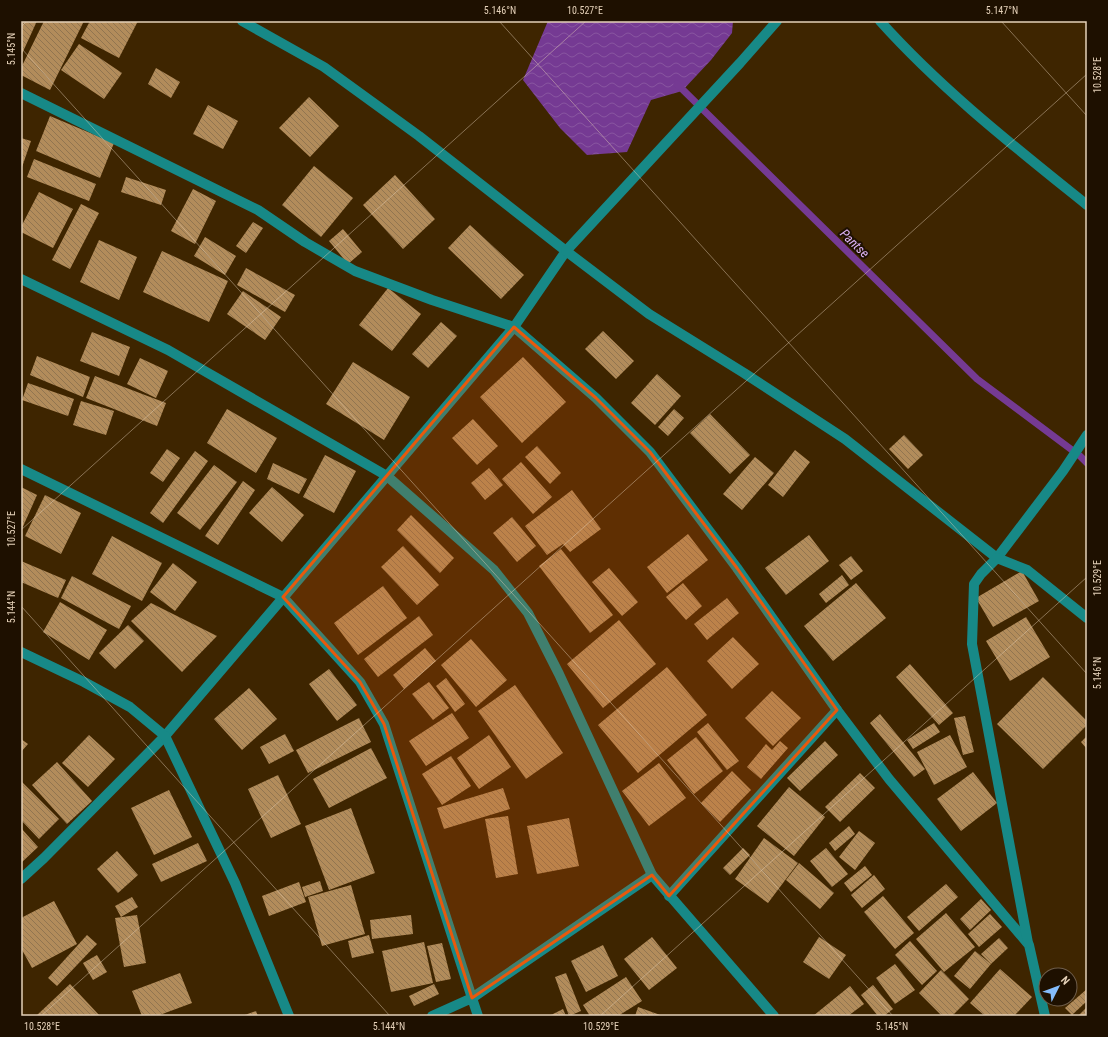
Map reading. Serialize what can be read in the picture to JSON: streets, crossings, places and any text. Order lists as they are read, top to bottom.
{
  "water": ["Pantse"],
  "north": "top right",
  "coordinates": [
    "5.146°N",
    "10.527°E",
    "5.147°N",
    "5.145°N",
    "10.528°E",
    "10.529°E",
    "5.144°N"
  ]
}
